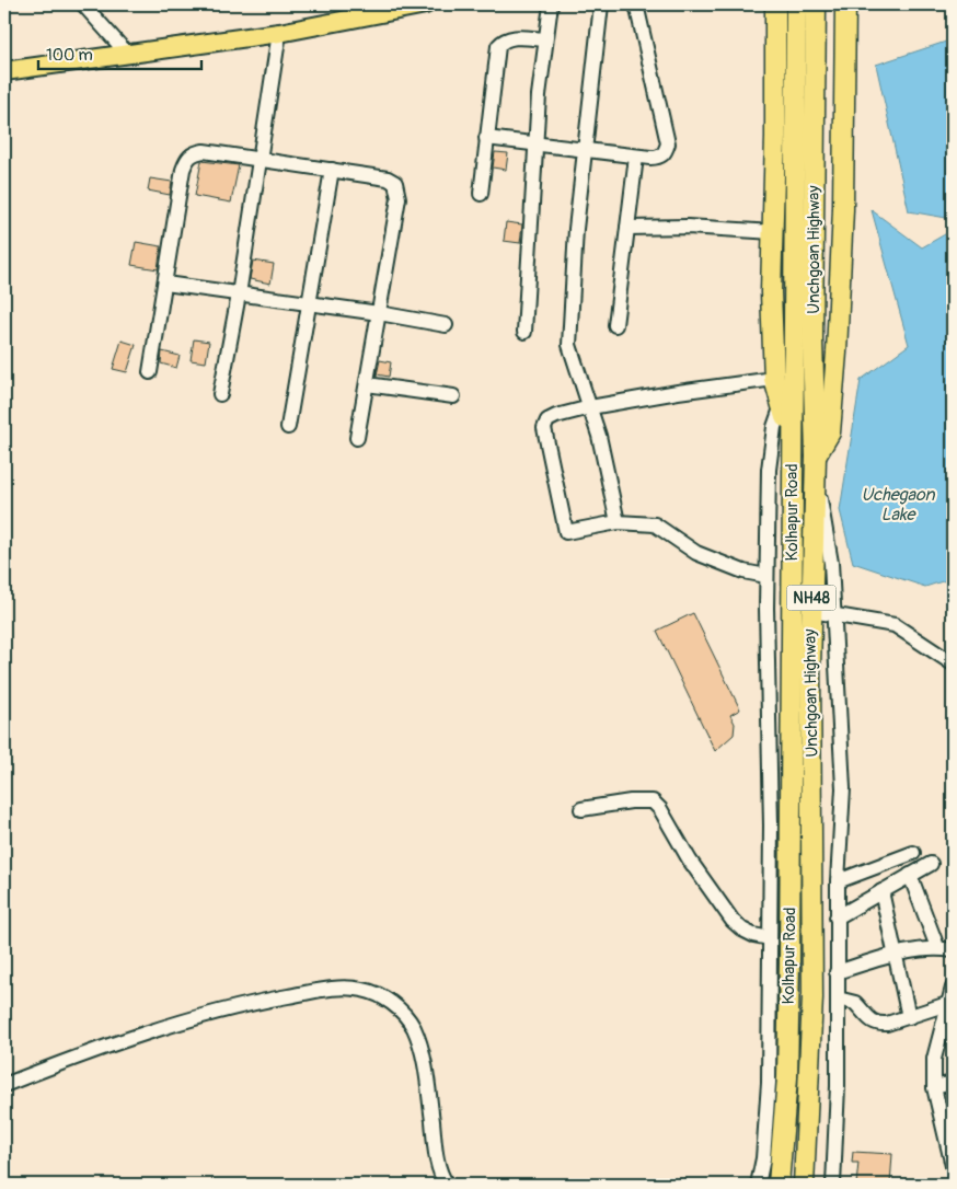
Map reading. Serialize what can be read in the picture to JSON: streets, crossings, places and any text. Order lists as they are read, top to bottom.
{
  "streets": {
    "highway": ["Unchgoan Highway", "Kolhapur Road", "NH48"]
  },
  "water": ["Uchegaon Lake"],
  "scale_bar": "100 m"
}
